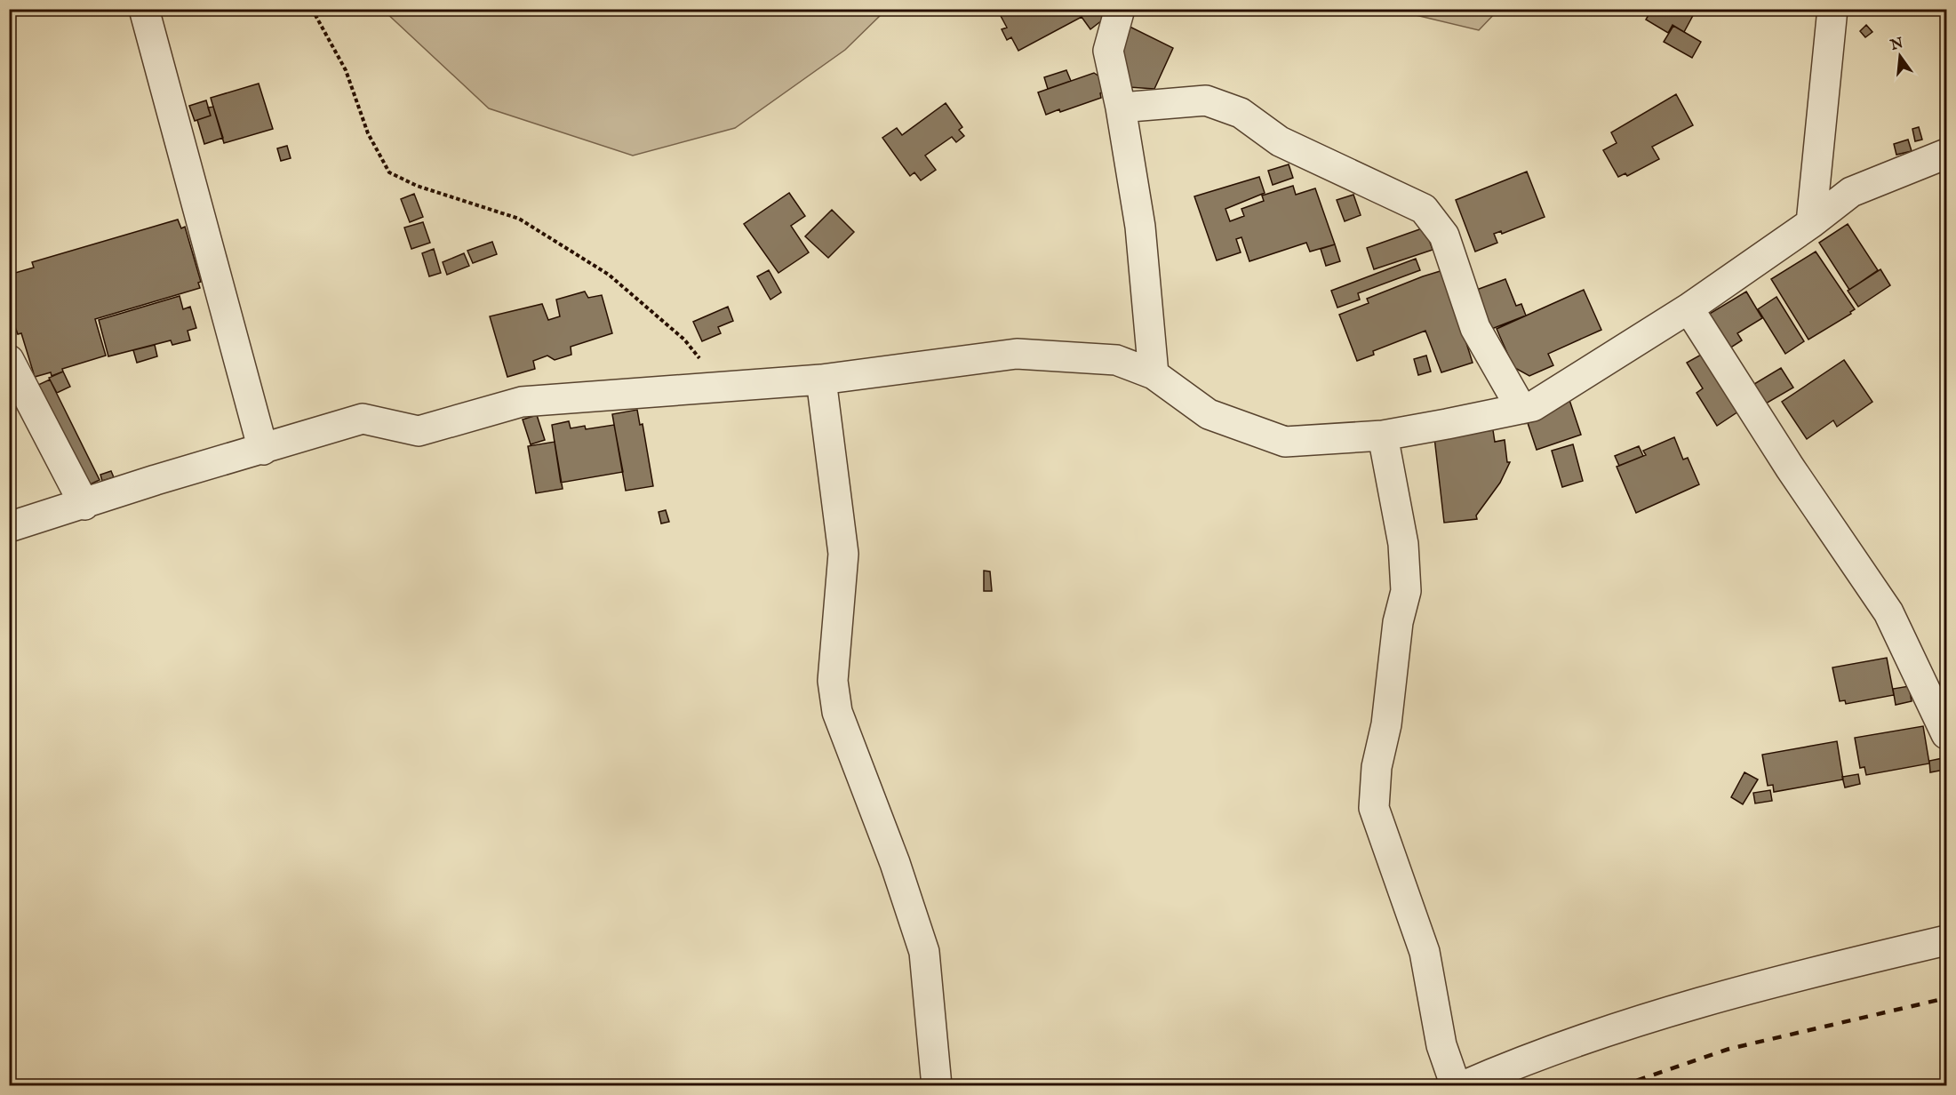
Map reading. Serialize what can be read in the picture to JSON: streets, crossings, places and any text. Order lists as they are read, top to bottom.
{
  "north": "top"
}
